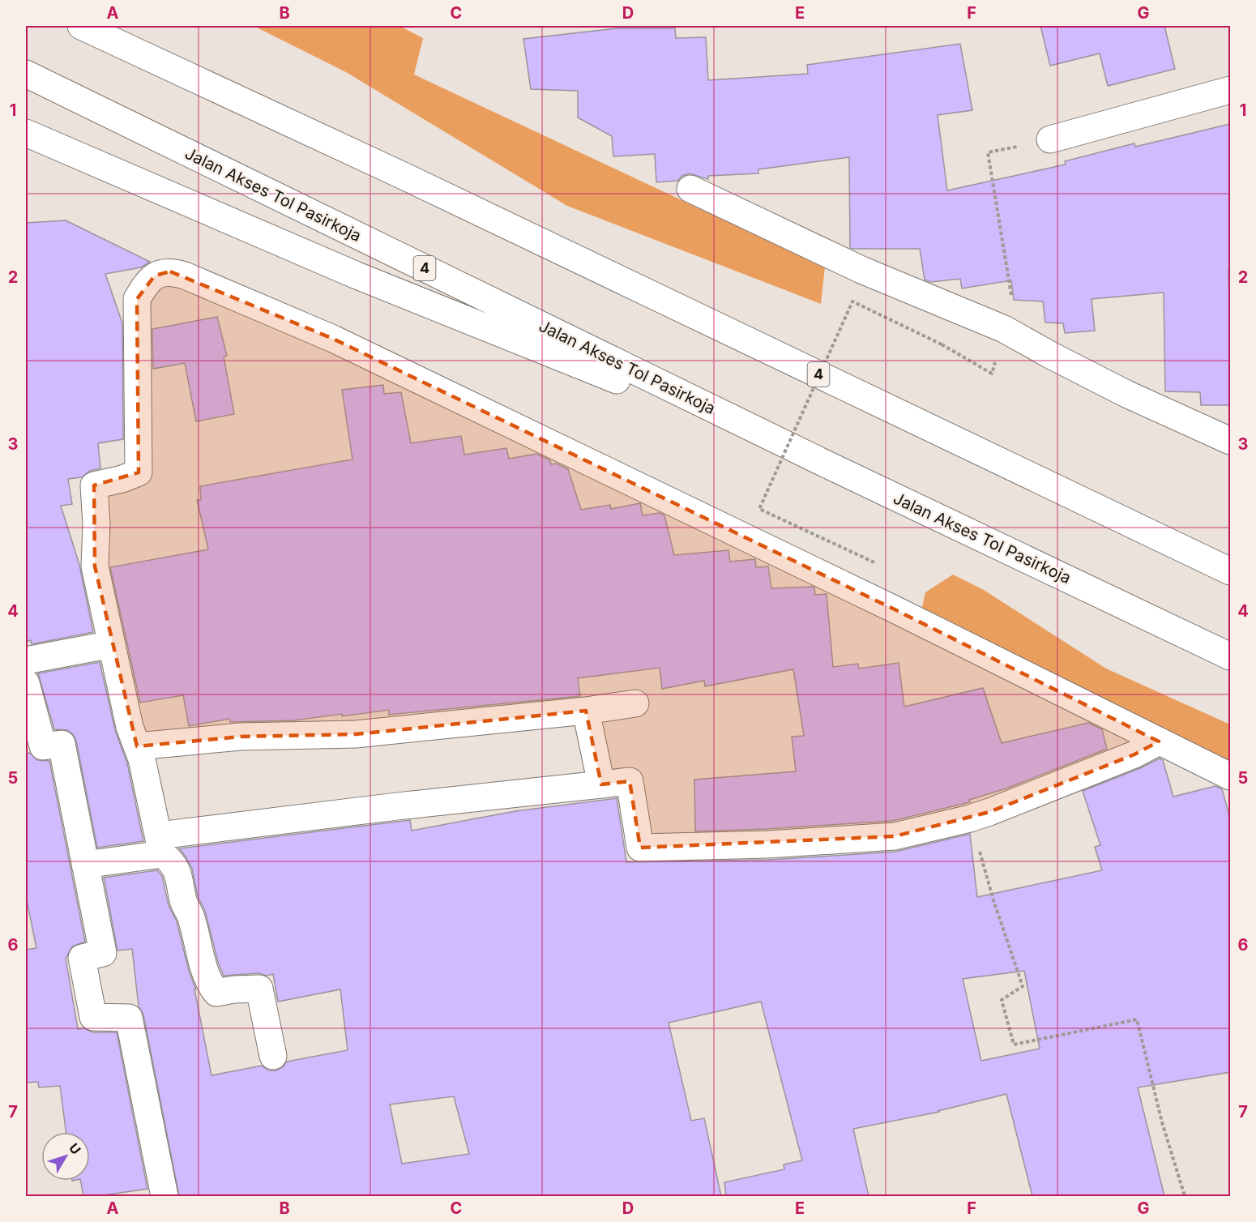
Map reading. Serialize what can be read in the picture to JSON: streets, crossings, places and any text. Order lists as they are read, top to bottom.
{
  "streets": {
    "main road": ["Jalan Akses Tol Pasirkoja", "4"]
  },
  "north": "top right",
  "grid": {
    "columns": [
      "A",
      "B",
      "C",
      "D",
      "E",
      "F",
      "G"
    ],
    "rows": [
      "1",
      "2",
      "3",
      "4",
      "5",
      "6",
      "7"
    ]
  }
}
